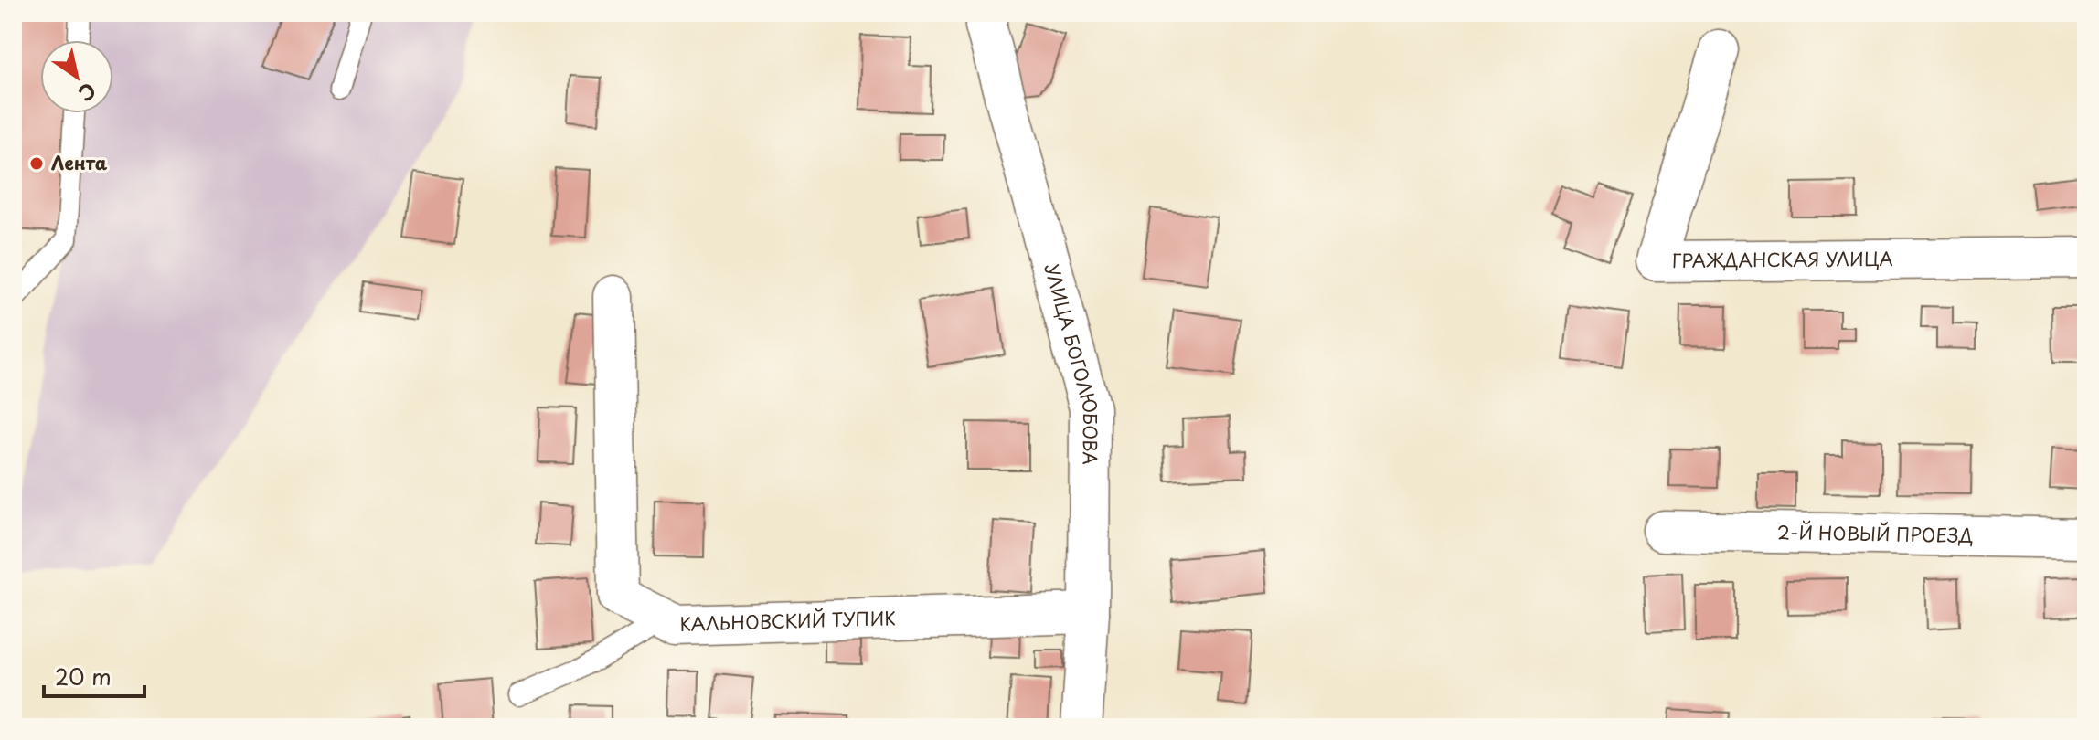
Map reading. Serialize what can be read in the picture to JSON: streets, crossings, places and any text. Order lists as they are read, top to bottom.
{
  "streets": {
    "street": [
      "ГРАЖДАНСКАЯ УЛИЦА",
      "УЛИЦА БОГОЛЮБОВА",
      "2-Й НОВЫЙ ПРОЕЗД",
      "КАЛЬНОВСКИЙ ТУПИК"
    ]
  },
  "crossings": [
    ["УЛИЦА БОГОЛЮБОВА", "КАЛЬНОВСКИЙ ТУПИК"]
  ],
  "places": ["Лента"],
  "scale_bar": "20 m",
  "north": "bottom right"
}
